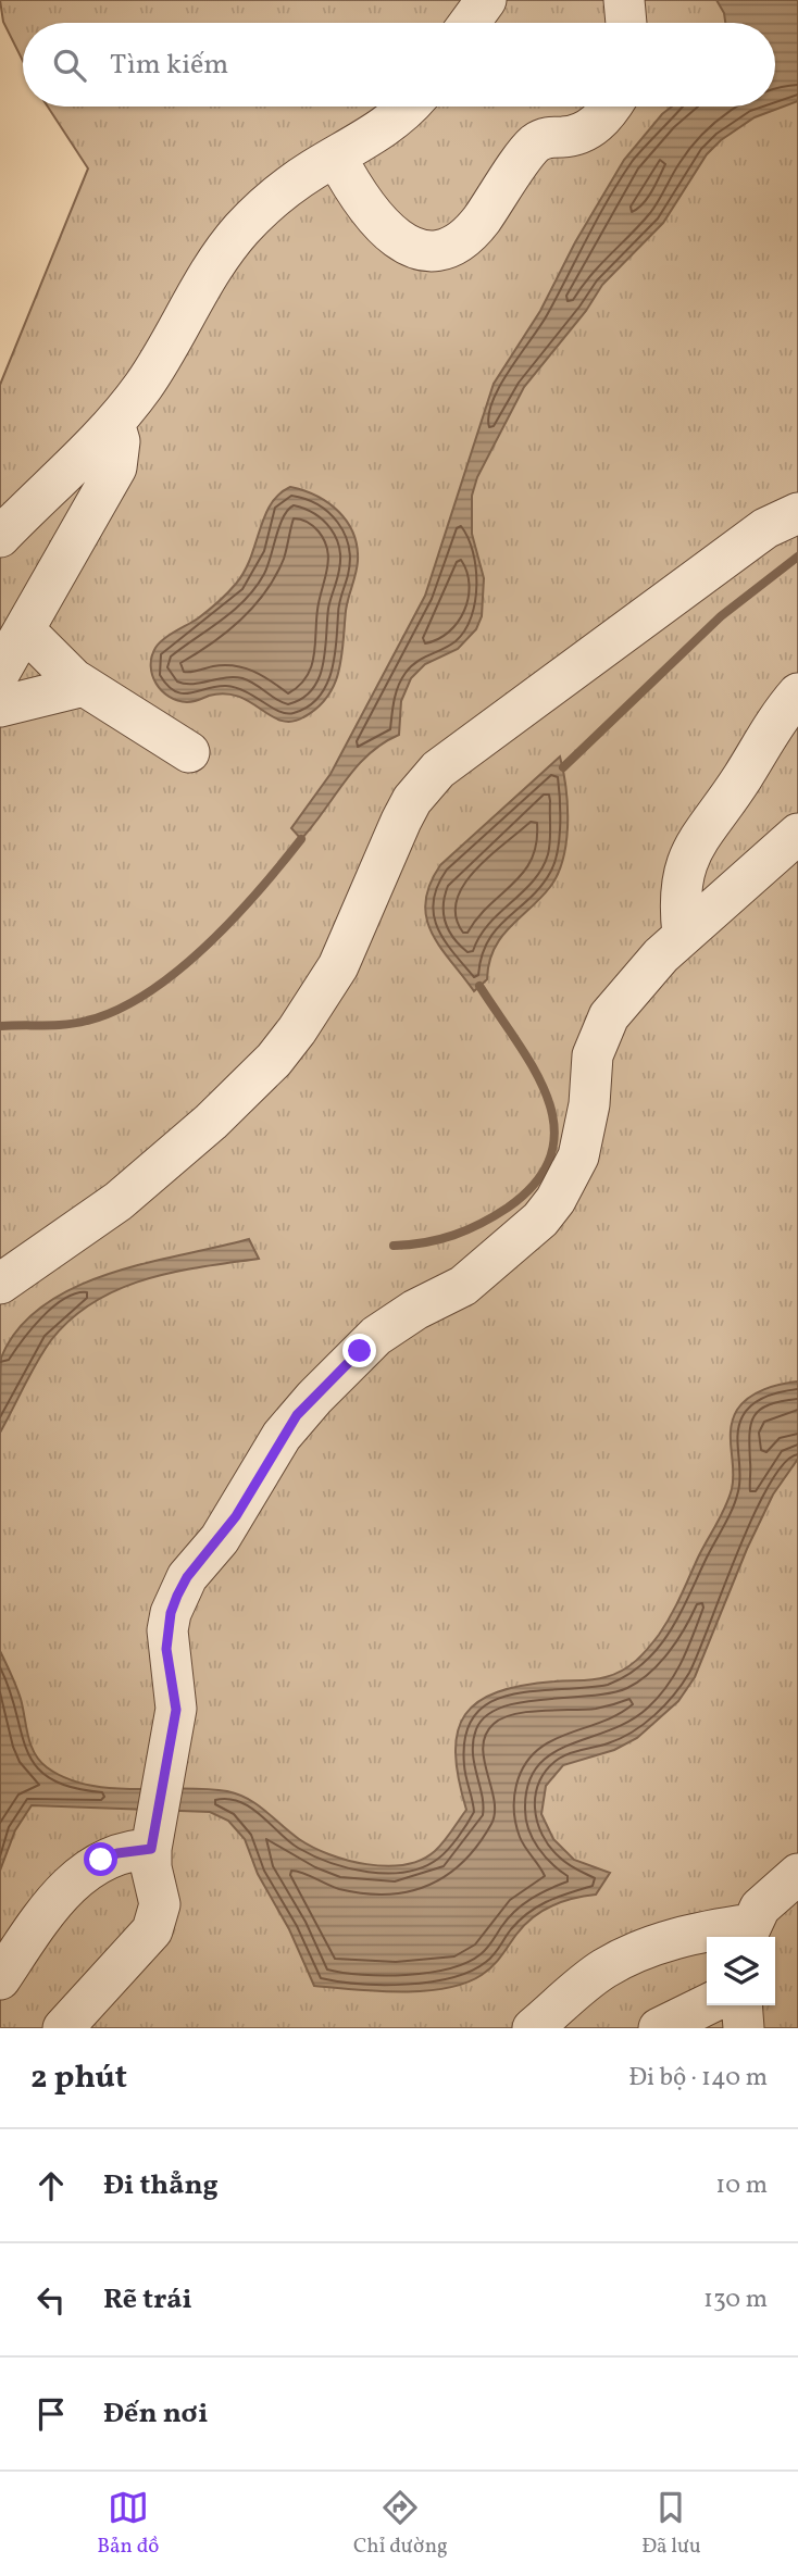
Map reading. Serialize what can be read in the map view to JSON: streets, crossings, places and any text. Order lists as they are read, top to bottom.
{
  "page": {
    "search": "Tìm kiếm",
    "heading": ["2 phút", "Đi bộ · 140 m"],
    "list": [
      ["Đi thẳng", "10 m"],
      ["Rẽ trái", "130 m"],
      "Đến nơi"
    ],
    "nav": ["Bản đồ", "Chỉ đường", "Đã lưu"]
  }
}
